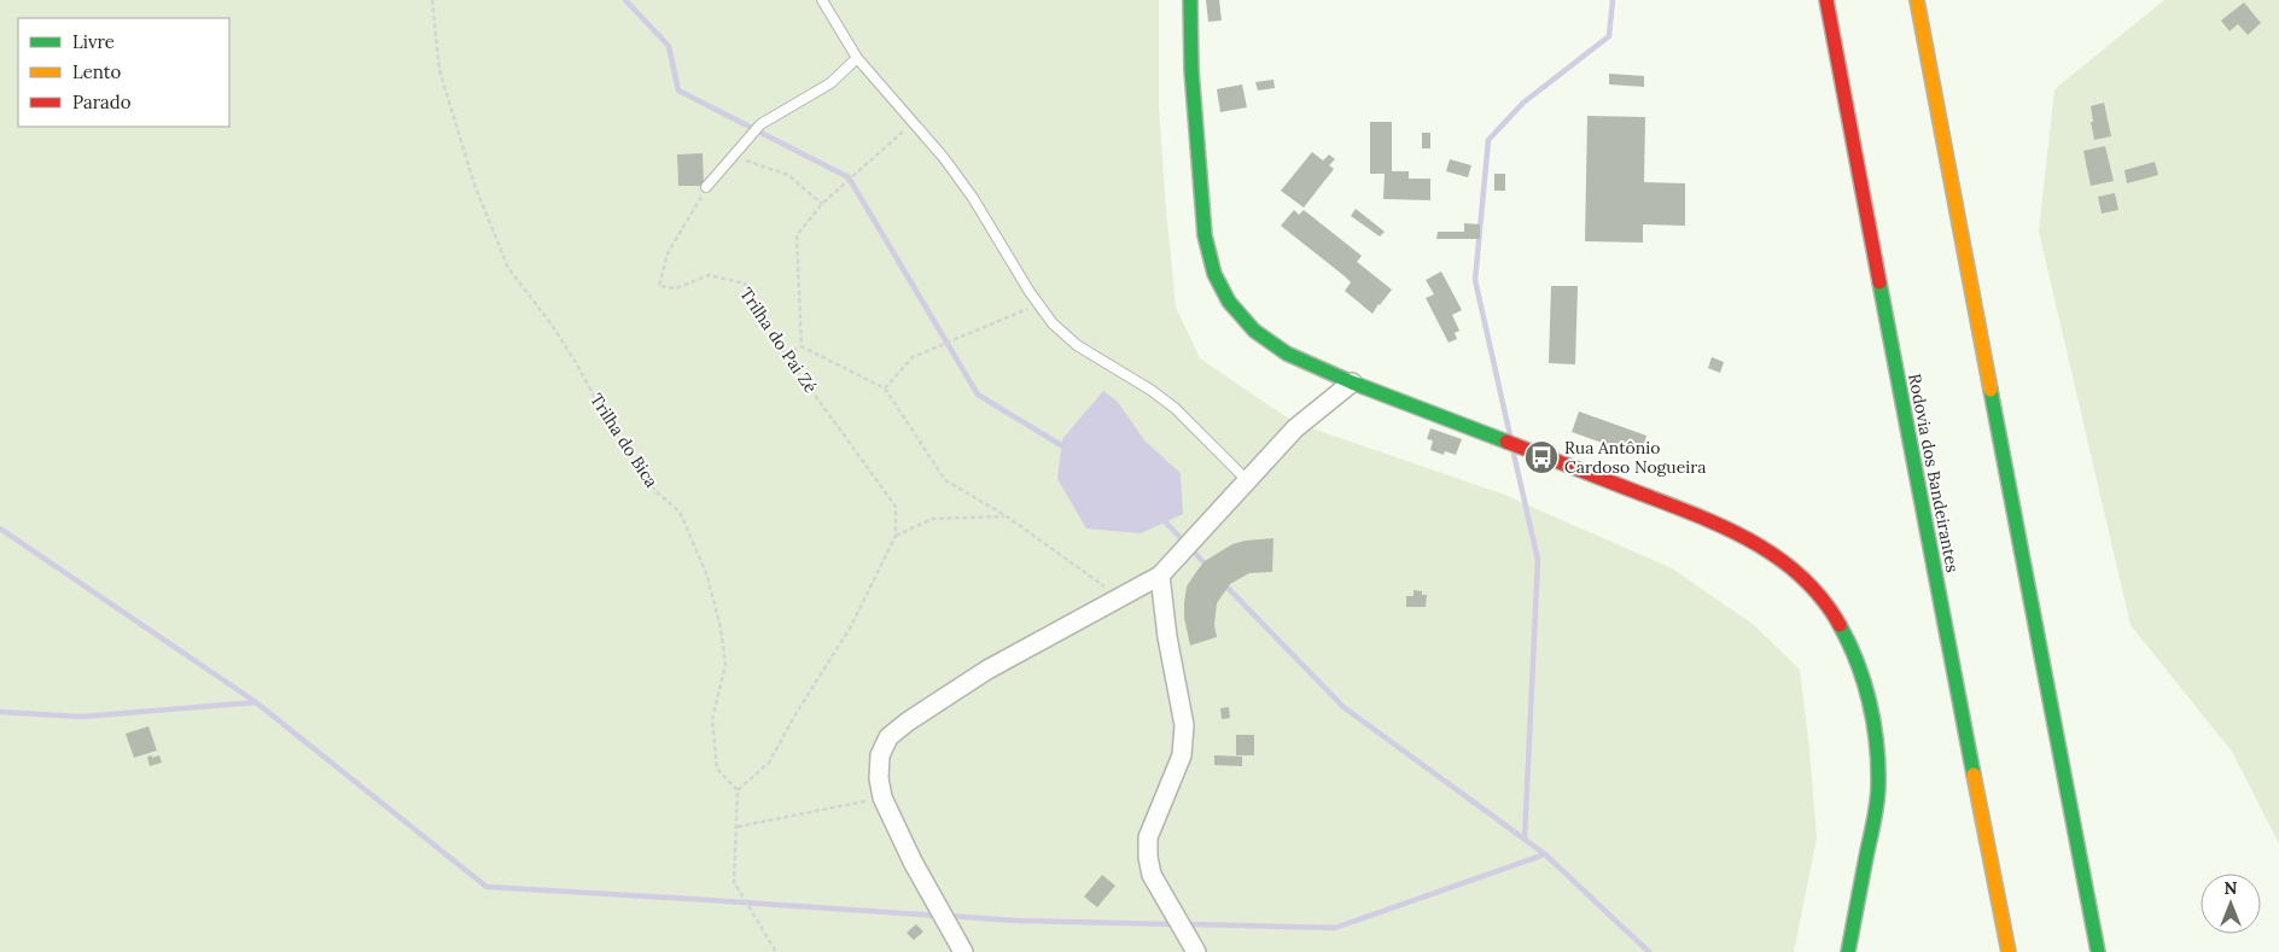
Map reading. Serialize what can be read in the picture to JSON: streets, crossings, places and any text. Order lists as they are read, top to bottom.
{
  "streets": {
    "main road": ["Rodovia dos Bandeirantes"],
    "path": ["Trilha do Pai Zé", "Trilha do Bica"]
  },
  "crossings": [
    ["Trilha do Pai Zé", "Trilha do Bica"]
  ],
  "places": {
    "bus stop": ["Rua Antônio Cardoso Nogueira"]
  },
  "legend": ["Livre", "Lento", "Parado"],
  "north": "top"
}
